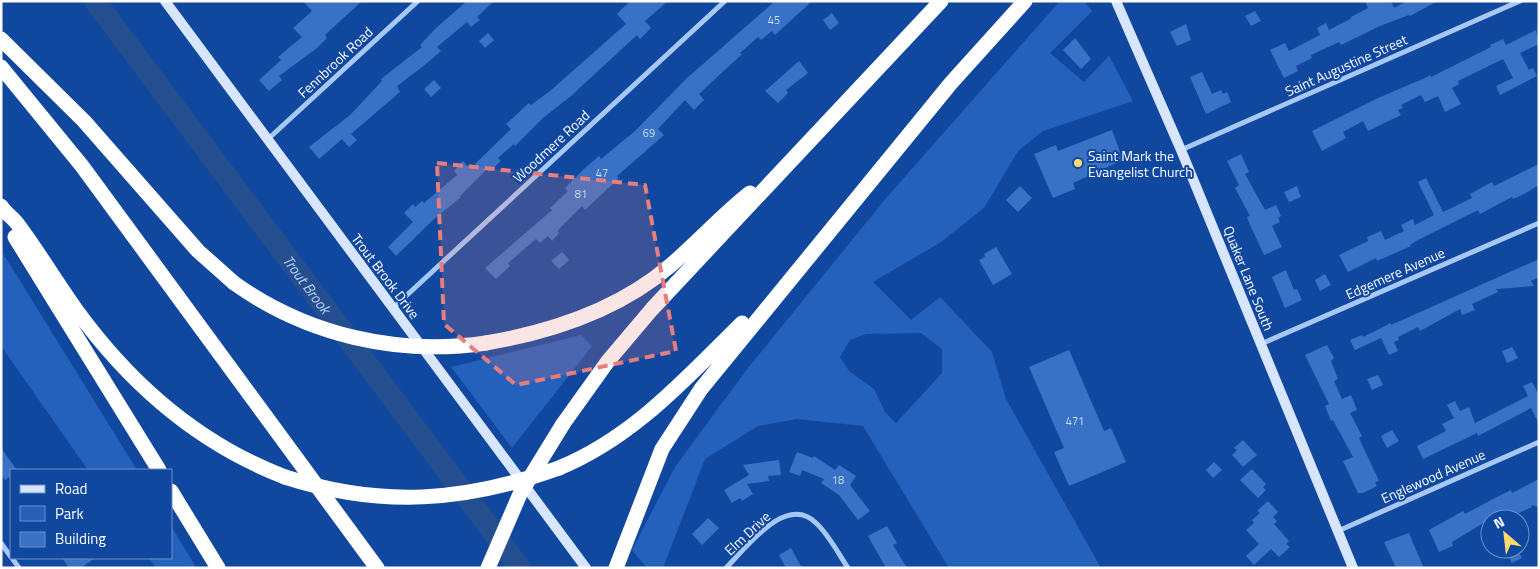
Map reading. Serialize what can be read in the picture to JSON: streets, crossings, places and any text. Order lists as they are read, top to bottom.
{
  "streets": {
    "main road": ["Trout Brook Drive", "Quaker Lane South"],
    "street": [
      "Fennbrook Road",
      "Saint Augustine Street",
      "Woodmere Road",
      "Edgemere Avenue",
      "Englewood Avenue",
      "Elm Drive"
    ]
  },
  "crossings": [
    ["Fennbrook Road", "Trout Brook Drive"],
    ["Saint Augustine Street", "Quaker Lane South"],
    ["Woodmere Road", "Trout Brook Drive"],
    ["Edgemere Avenue", "Quaker Lane South"],
    ["Quaker Lane South", "Englewood Avenue"]
  ],
  "water": ["Trout Brook"],
  "places": ["Saint Mark the Evangelist Church"],
  "house_numbers": [
    "45",
    "69",
    "47",
    "81",
    "471",
    "18"
  ],
  "legend": ["Road", "Park", "Building"],
  "north": "top left"
}
